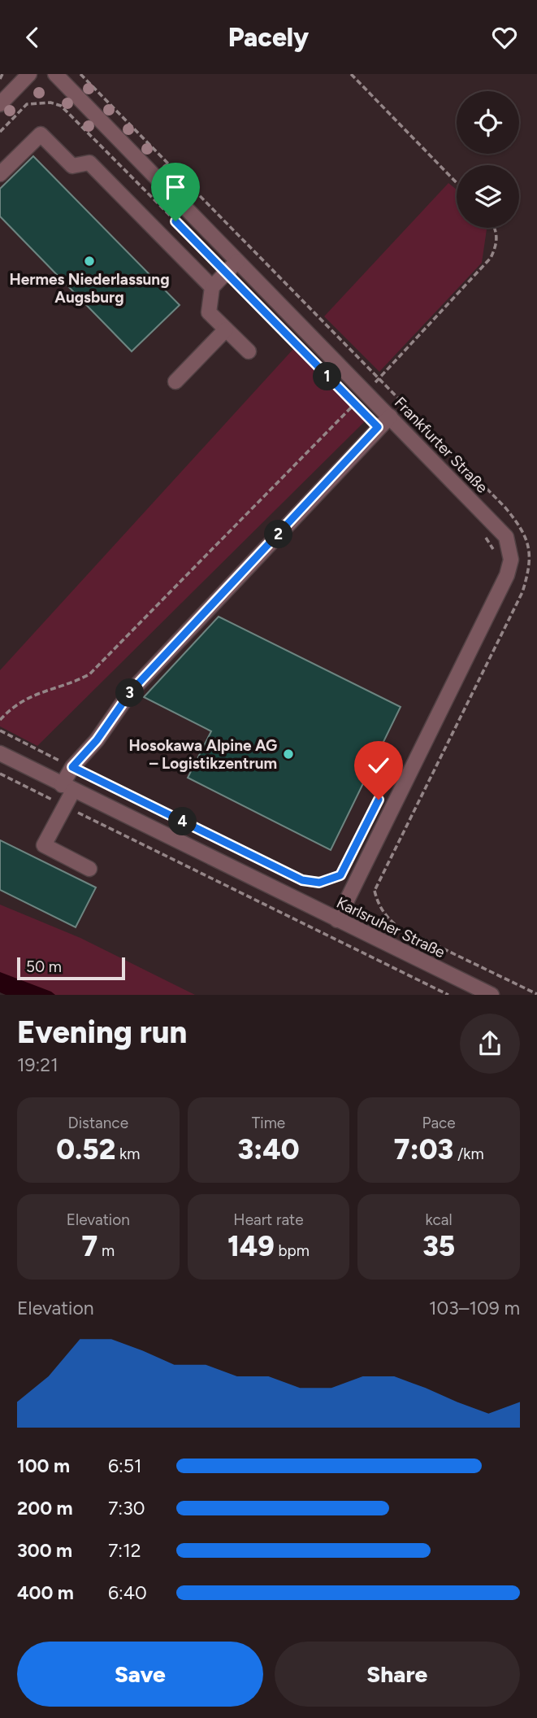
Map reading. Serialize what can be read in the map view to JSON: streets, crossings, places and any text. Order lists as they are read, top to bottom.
{
  "streets": {
    "street": ["Frankfurter Straße", "Karlsruher Straße"]
  },
  "crossings": [
    ["Frankfurter Straße", "Karlsruher Straße"]
  ],
  "places": ["Hermes Niederlassung Augsburg", "Hosokawa Alpine AG – Logistikzentrum"],
  "scale_bar": "50 m",
  "page": {
    "header": "Pacely",
    "pins": [
      "1",
      "2",
      "3",
      "4"
    ],
    "scale": "50 m",
    "heading": ["Evening run", "19:21"],
    "stats": [
      ["Distance", "0.52 km"],
      ["Time", "3:40"],
      ["Pace", "7:03 /km"],
      ["Elevation", "7 m"],
      ["Heart rate", "149 bpm"],
      ["kcal", "35"]
    ],
    "chart": ["Elevation", "103–109 m"],
    "list": [
      {
        "name": "100 m",
        "note": "6:51"
      },
      {
        "name": "200 m",
        "note": "7:30"
      },
      {
        "name": "300 m",
        "note": "7:12"
      },
      {
        "name": "400 m",
        "note": "6:40"
      }
    ],
    "buttons": ["Save", "Share"]
  }
}
